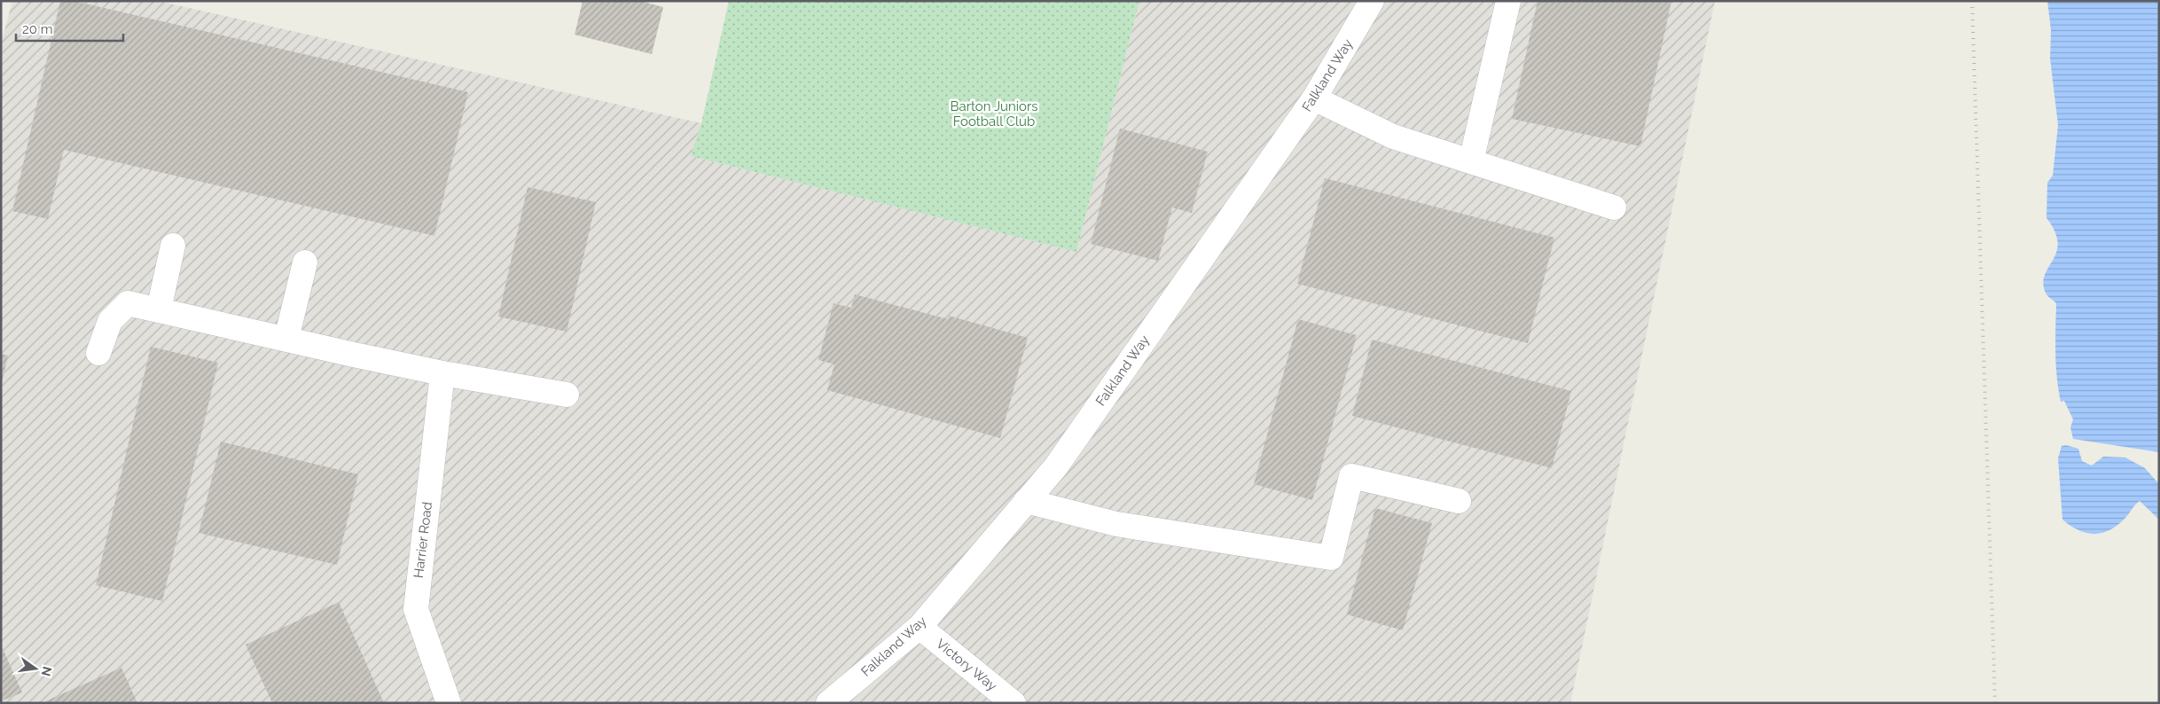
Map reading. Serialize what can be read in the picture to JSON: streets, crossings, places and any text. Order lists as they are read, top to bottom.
{
  "streets": {
    "street": ["Falkland Way", "Harrier Road", "Victory Way"]
  },
  "crossings": [
    ["Falkland Way", "Victory Way"]
  ],
  "parks": ["Barton Juniors Football Club"],
  "scale_bar": "20 m",
  "north": "right"
}
